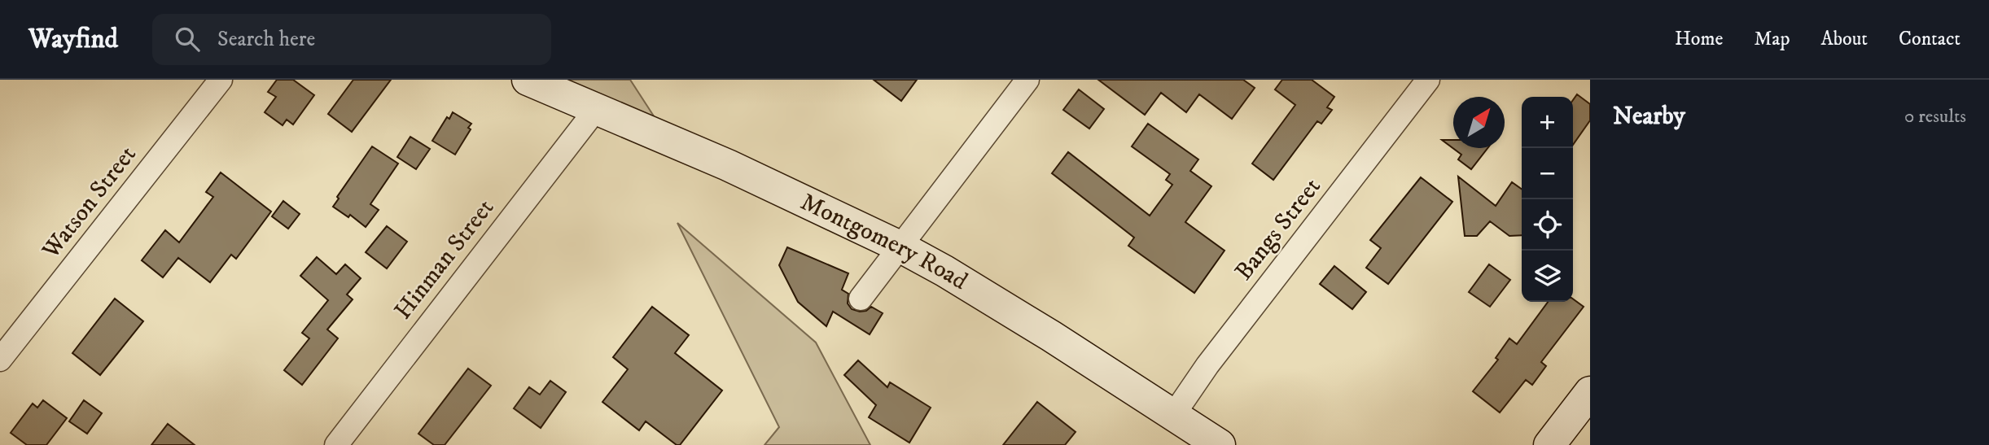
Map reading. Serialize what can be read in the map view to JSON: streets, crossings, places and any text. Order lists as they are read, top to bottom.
{
  "streets": {
    "street": [
      "Watson Street",
      "Bangs Street",
      "Montgomery Road",
      "Hinman Street"
    ]
  },
  "crossings": [
    ["Bangs Street", "Montgomery Road"],
    ["Montgomery Road", "Hinman Street"]
  ],
  "north": "top right",
  "page": {
    "header": "Wayfind",
    "search": "Search here",
    "nav": [
      "Home",
      "Map",
      "About",
      "Contact"
    ],
    "heading": ["Nearby", "0 results"],
    "map_buttons": ["+", "−"]
  }
}
